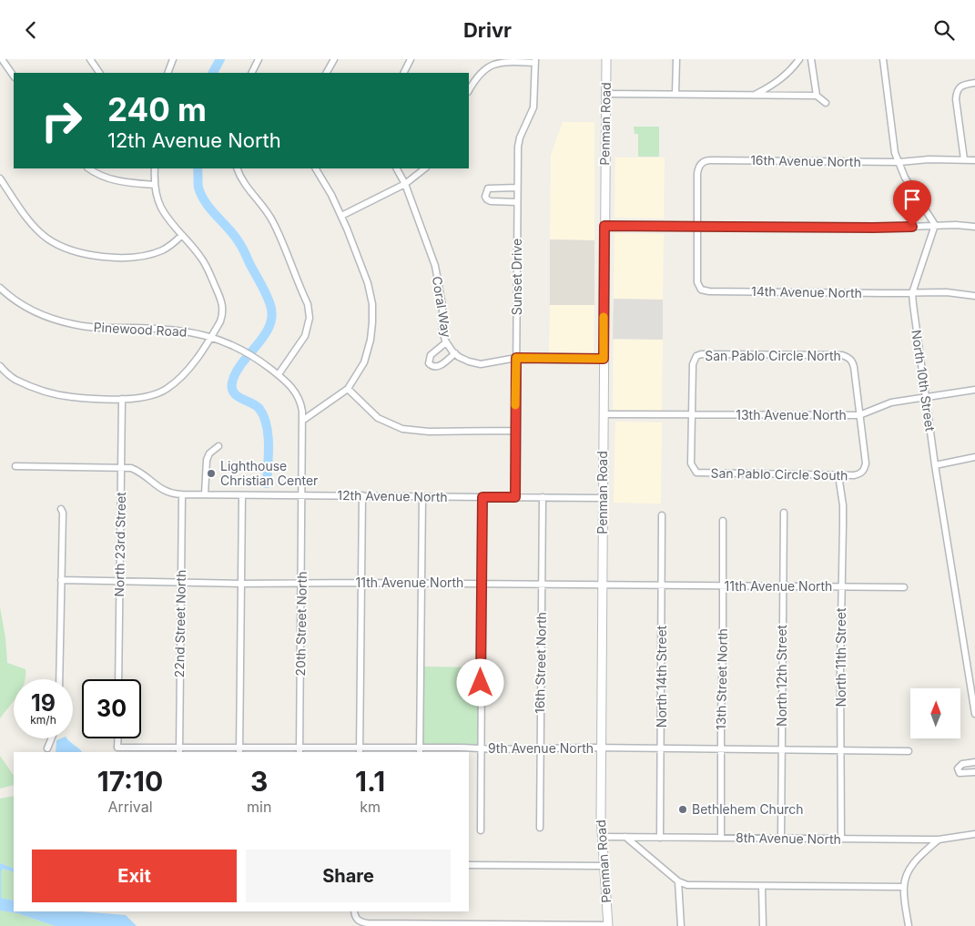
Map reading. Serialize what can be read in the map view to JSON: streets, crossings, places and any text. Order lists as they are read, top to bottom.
{
  "streets": {
    "street": [
      "Penman Road",
      "16th Avenue North",
      "Sunset Drive",
      "14th Avenue North",
      "Coral Way",
      "Pinewood Road",
      "San Pablo Circle North",
      "North 10th Street",
      "13th Avenue North",
      "San Pablo Circle South",
      "12th Avenue North",
      "North 23rd Street",
      "11th Avenue North",
      "22nd Street North",
      "20th Street North",
      "North 11th Street",
      "16th Street North",
      "North 12th Street",
      "North 14th Street",
      "13th Street North",
      "9th Avenue North",
      "8th Avenue North"
    ]
  },
  "crossings": [
    ["Penman Road", "Coral Way"],
    ["Penman Road", "13th Avenue North"],
    ["Penman Road", "12th Avenue North"],
    ["Penman Road", "11th Avenue North"],
    ["Penman Road", "9th Avenue North"],
    ["Penman Road", "8th Avenue North"],
    ["16th Avenue North", "14th Avenue North"],
    ["Sunset Drive", "Coral Way"],
    ["Sunset Drive", "12th Avenue North"],
    ["14th Avenue North", "North 10th Street"],
    ["Pinewood Road", "20th Street North"],
    ["San Pablo Circle North", "13th Avenue North"],
    ["San Pablo Circle North", "San Pablo Circle South"],
    ["North 10th Street", "13th Avenue North"],
    ["13th Avenue North", "San Pablo Circle South"],
    ["San Pablo Circle South", "North 11th Street"],
    ["12th Avenue North", "North 23rd Street"],
    ["12th Avenue North", "22nd Street North"],
    ["12th Avenue North", "20th Street North"],
    ["12th Avenue North", "16th Street North"],
    ["North 23rd Street", "11th Avenue North"],
    ["11th Avenue North", "22nd Street North"],
    ["11th Avenue North", "20th Street North"],
    ["11th Avenue North", "North 11th Street"],
    ["11th Avenue North", "16th Street North"],
    ["11th Avenue North", "North 12th Street"],
    ["11th Avenue North", "North 14th Street"],
    ["11th Avenue North", "13th Street North"],
    ["22nd Street North", "9th Avenue North"],
    ["20th Street North", "9th Avenue North"],
    ["North 11th Street", "9th Avenue North"],
    ["North 11th Street", "8th Avenue North"],
    ["16th Street North", "9th Avenue North"],
    ["North 12th Street", "9th Avenue North"],
    ["North 12th Street", "8th Avenue North"],
    ["North 14th Street", "9th Avenue North"],
    ["North 14th Street", "8th Avenue North"],
    ["13th Street North", "9th Avenue North"],
    ["13th Street North", "8th Avenue North"]
  ],
  "places": ["Lighthouse Christian Center", "Bethlehem Church"],
  "north": "top",
  "page": {
    "header": "Drivr",
    "turn": ["240 m", "12th Avenue North"],
    "speed": "19 km/h",
    "limit": "30",
    "eta": [
      "17:10",
      "Arrival",
      "3",
      "min",
      "1.1",
      "km"
    ],
    "buttons": ["Exit", "Share"]
  }
}
